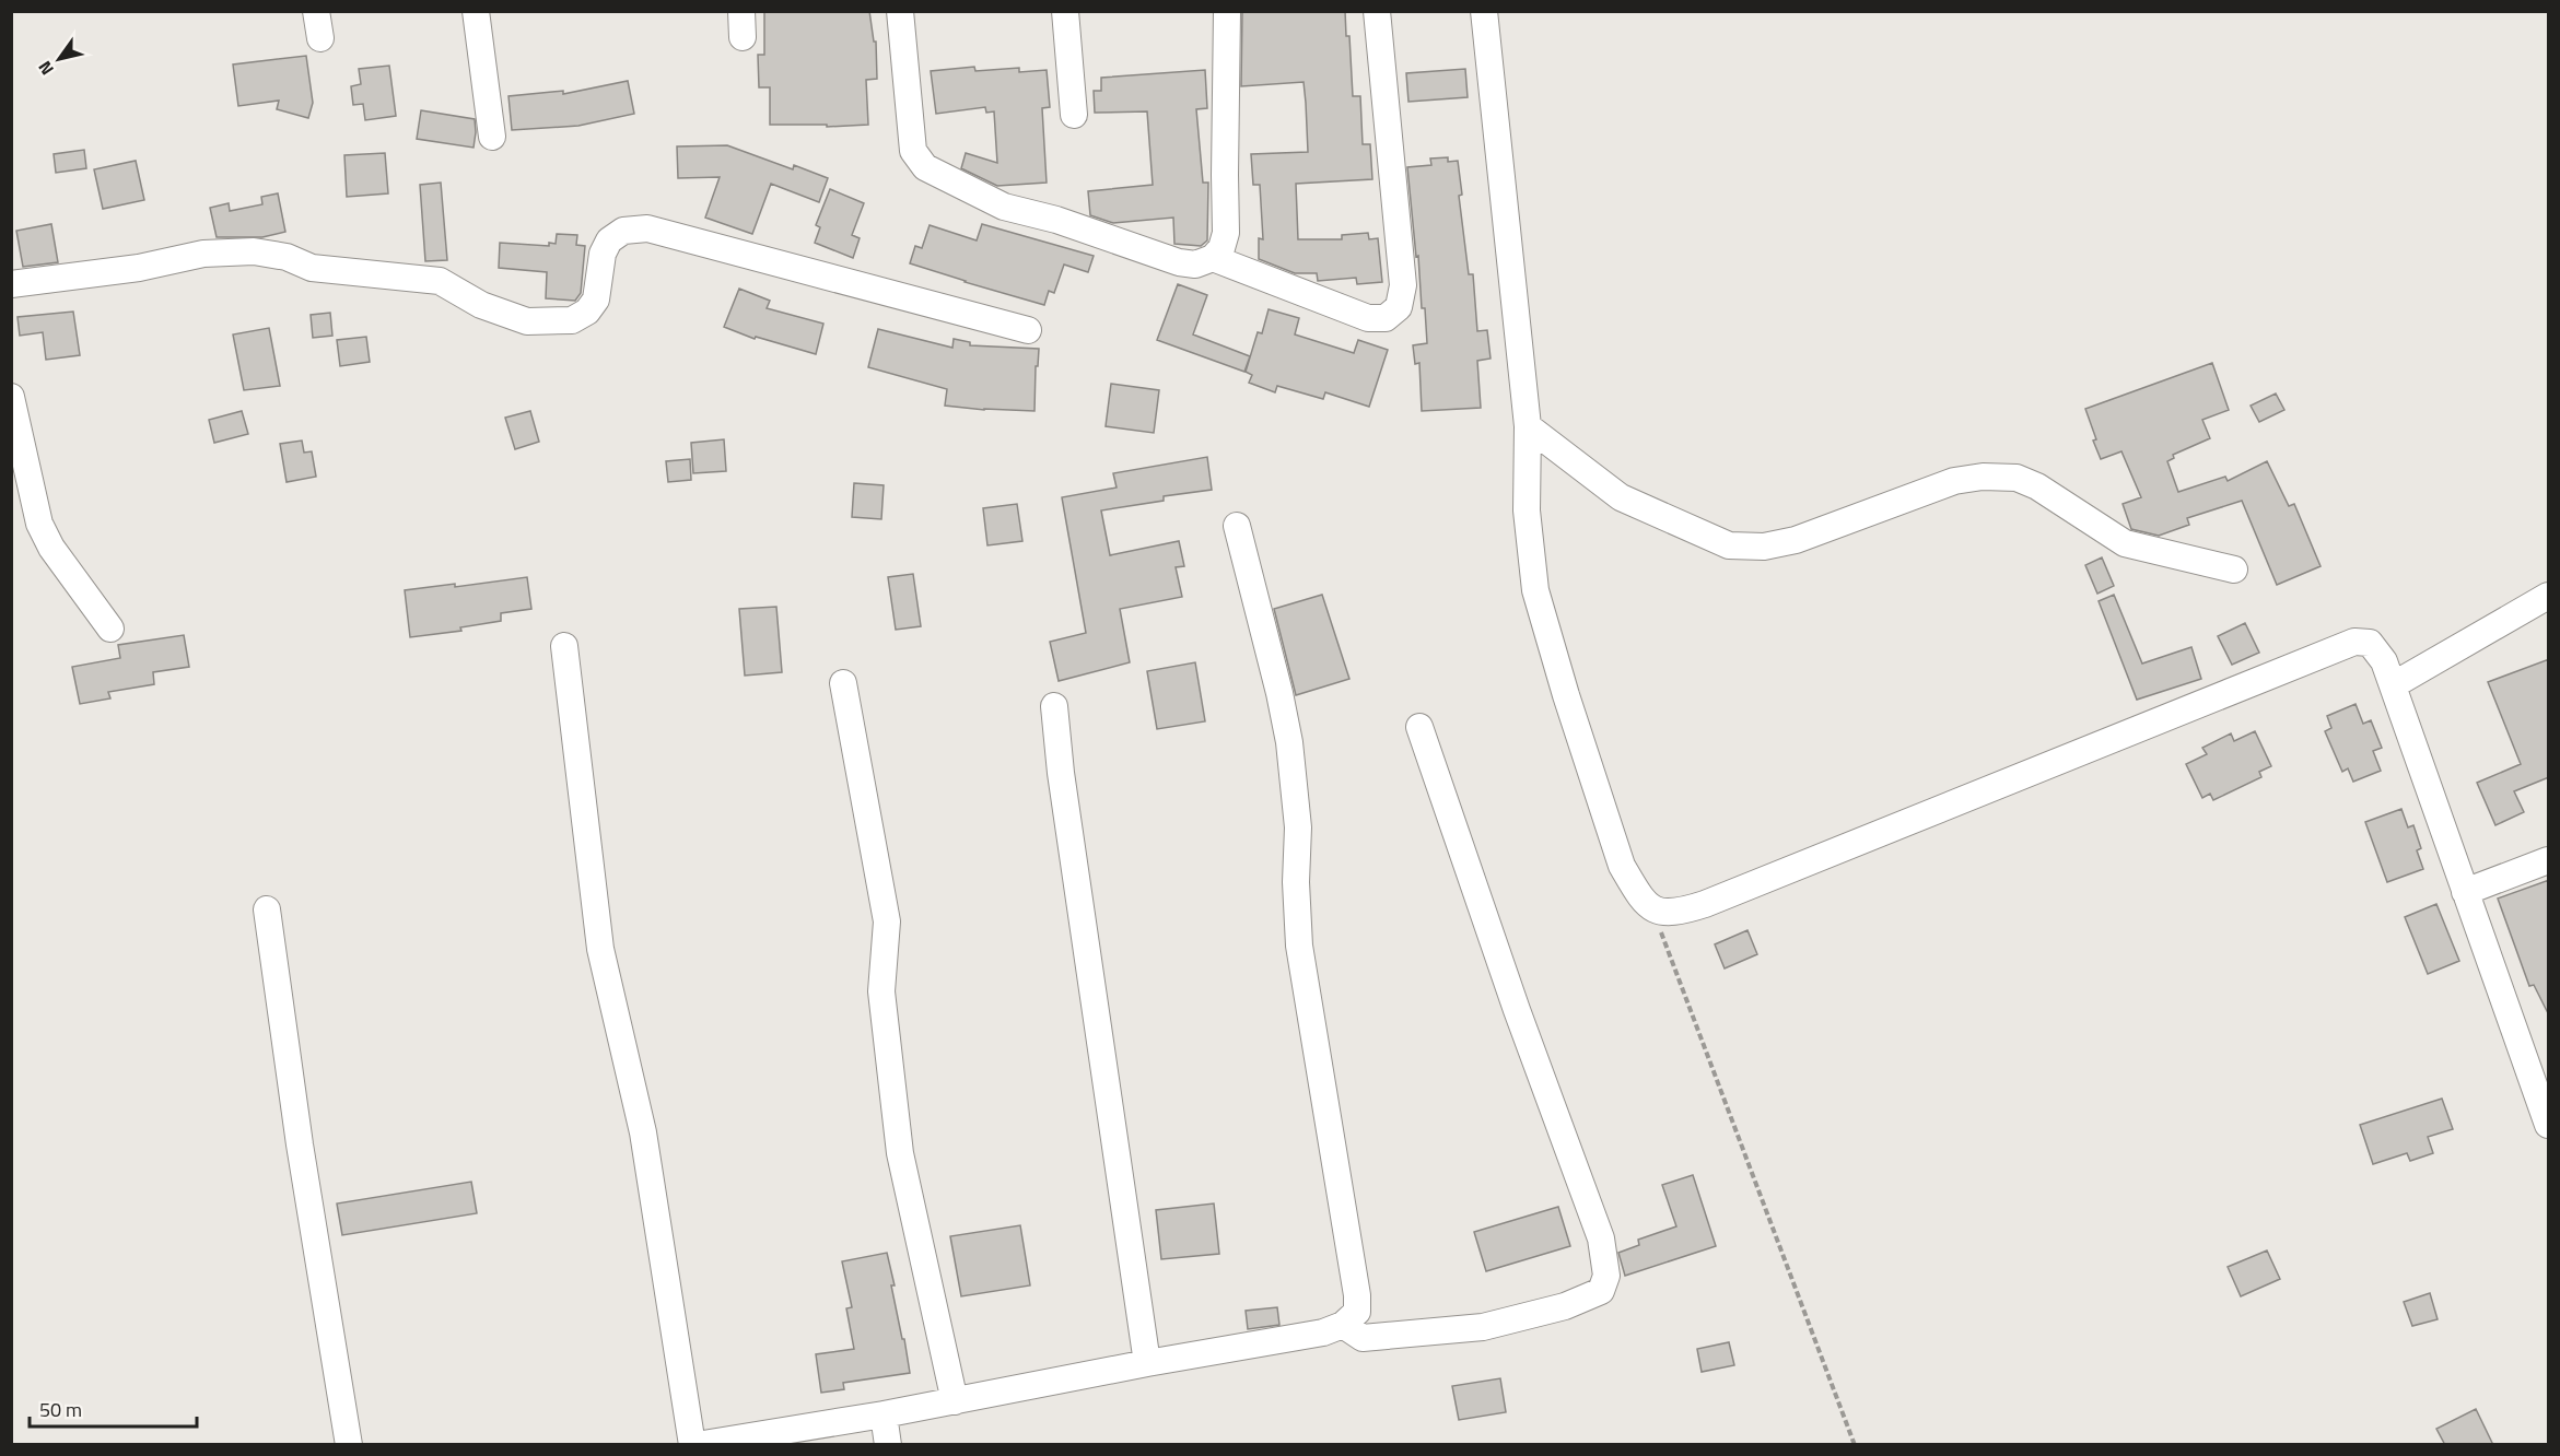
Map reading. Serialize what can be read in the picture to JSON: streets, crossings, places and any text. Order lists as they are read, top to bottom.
{
  "scale_bar": "50 m",
  "north": "bottom left"
}
